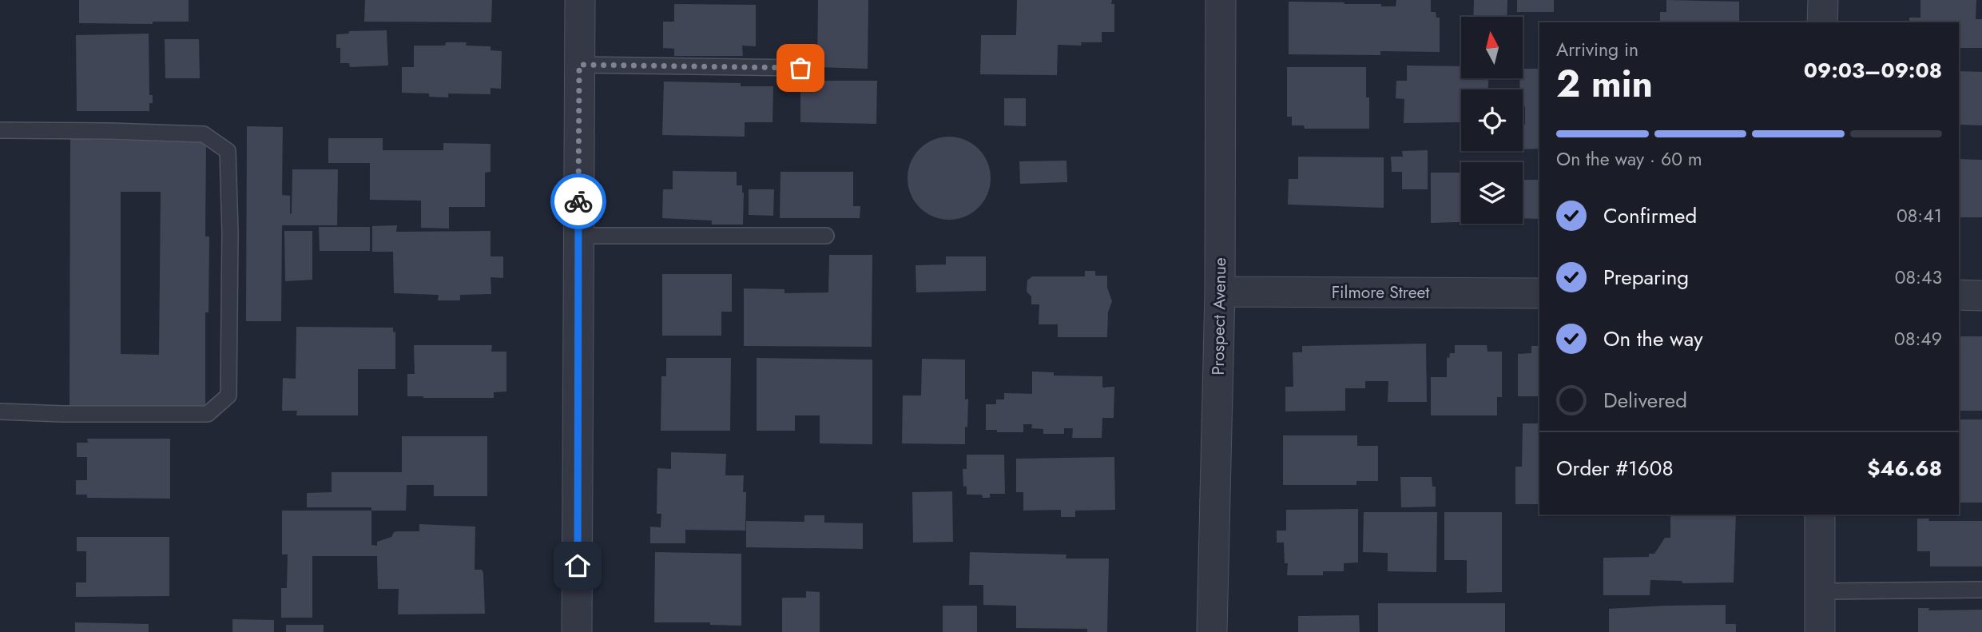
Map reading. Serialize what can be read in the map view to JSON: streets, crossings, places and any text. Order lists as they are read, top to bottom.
{
  "streets": {
    "street": ["Filmore Street", "Prospect Avenue"]
  },
  "crossings": [
    ["Filmore Street", "Prospect Avenue"]
  ],
  "north": "top",
  "page": {
    "heading": ["2 min", "Arriving in", "09:03–09:08"],
    "panel": ["Order #1608", "$46.68"],
    "bar": "On the way · 60 m",
    "list": [
      ["Confirmed", "08:41"],
      ["Preparing", "08:43"],
      ["On the way", "08:49"],
      "Delivered"
    ]
  }
}
